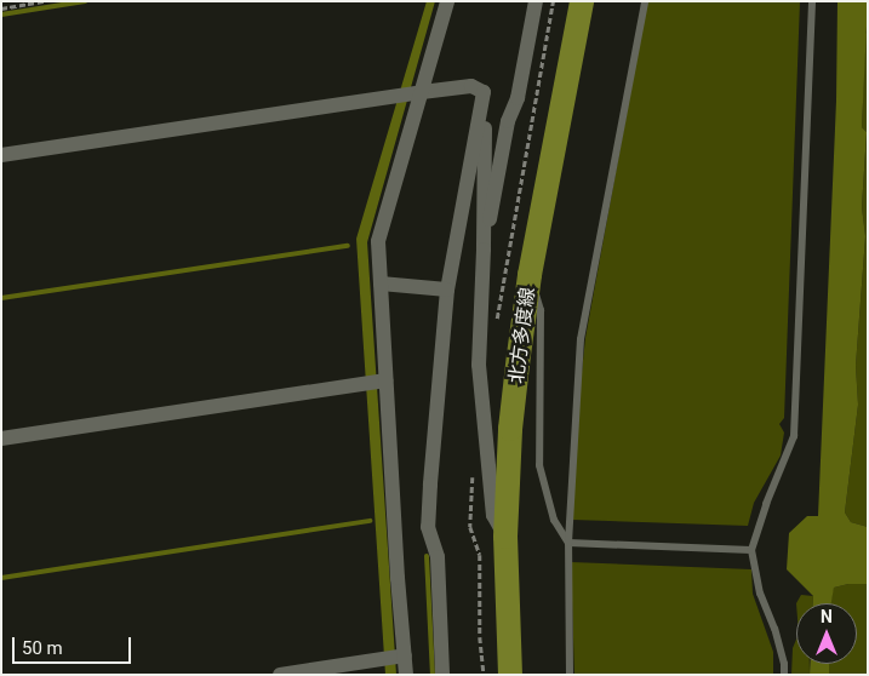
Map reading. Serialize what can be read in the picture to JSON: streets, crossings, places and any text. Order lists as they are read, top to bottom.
{
  "streets": {
    "main road": ["北方多度線"]
  },
  "scale_bar": "50 m",
  "north": "top"
}
